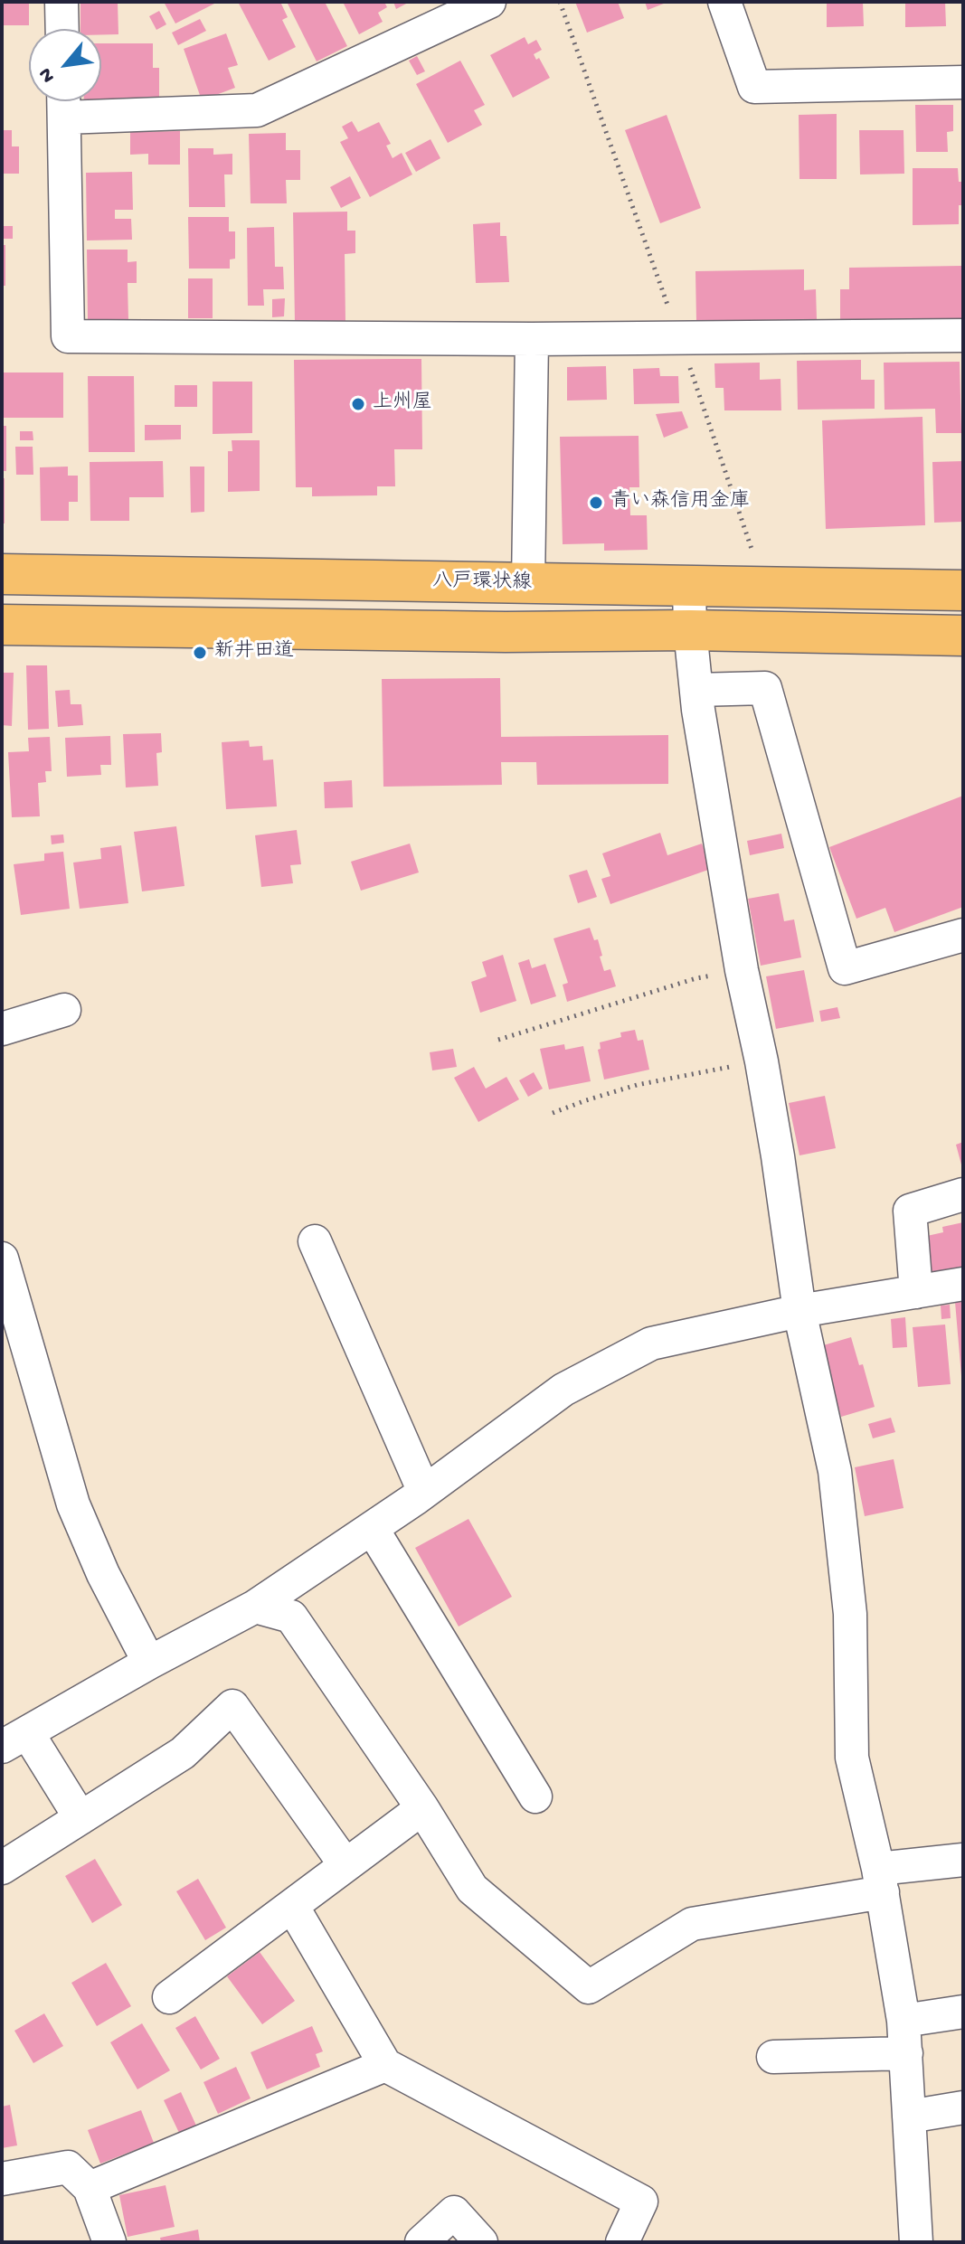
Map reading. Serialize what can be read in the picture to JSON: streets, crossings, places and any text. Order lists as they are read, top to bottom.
{
  "streets": {
    "main road": ["八戸環状線"]
  },
  "places": ["上州屋", "青い森信用金庫", "新井田道"],
  "north": "bottom left"
}
